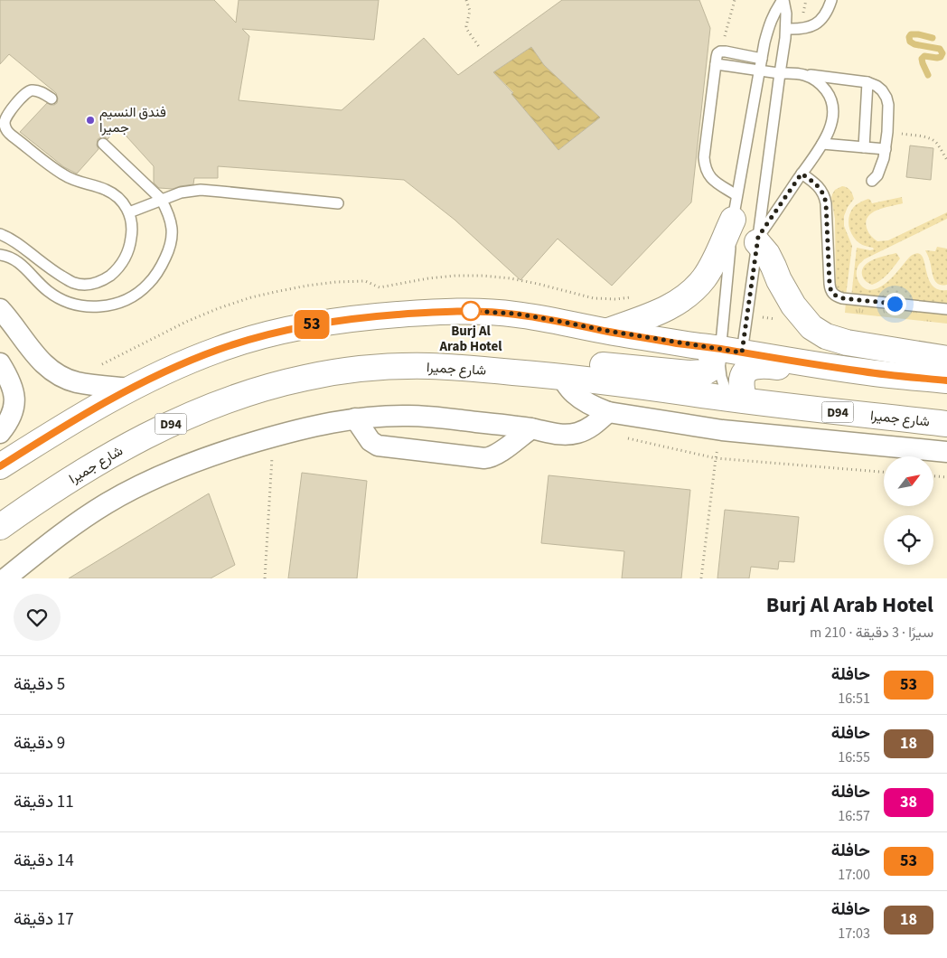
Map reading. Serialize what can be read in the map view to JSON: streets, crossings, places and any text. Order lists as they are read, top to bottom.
{
  "streets": {
    "main road": ["شارع جميرا", "D94"]
  },
  "places": ["فندق النسيم جميرا", "Burj Al Arab Hotel"],
  "lines": ["bus line 53"],
  "north": "top right",
  "page": {
    "on_map": "53",
    "heading": ["Burj Al Arab Hotel", "سيرًا · 3 دقيقة · 210 m"],
    "list": [
      {
        "mark": "53",
        "name": "حافلة",
        "note": "16:51",
        "value": "5 دقيقة"
      },
      {
        "mark": "18",
        "name": "حافلة",
        "note": "16:55",
        "value": "9 دقيقة"
      },
      {
        "mark": "38",
        "name": "حافلة",
        "note": "16:57",
        "value": "11 دقيقة"
      },
      {
        "mark": "53",
        "name": "حافلة",
        "note": "17:00",
        "value": "14 دقيقة"
      },
      {
        "mark": "18",
        "name": "حافلة",
        "note": "17:03",
        "value": "17 دقيقة"
      }
    ]
  }
}
